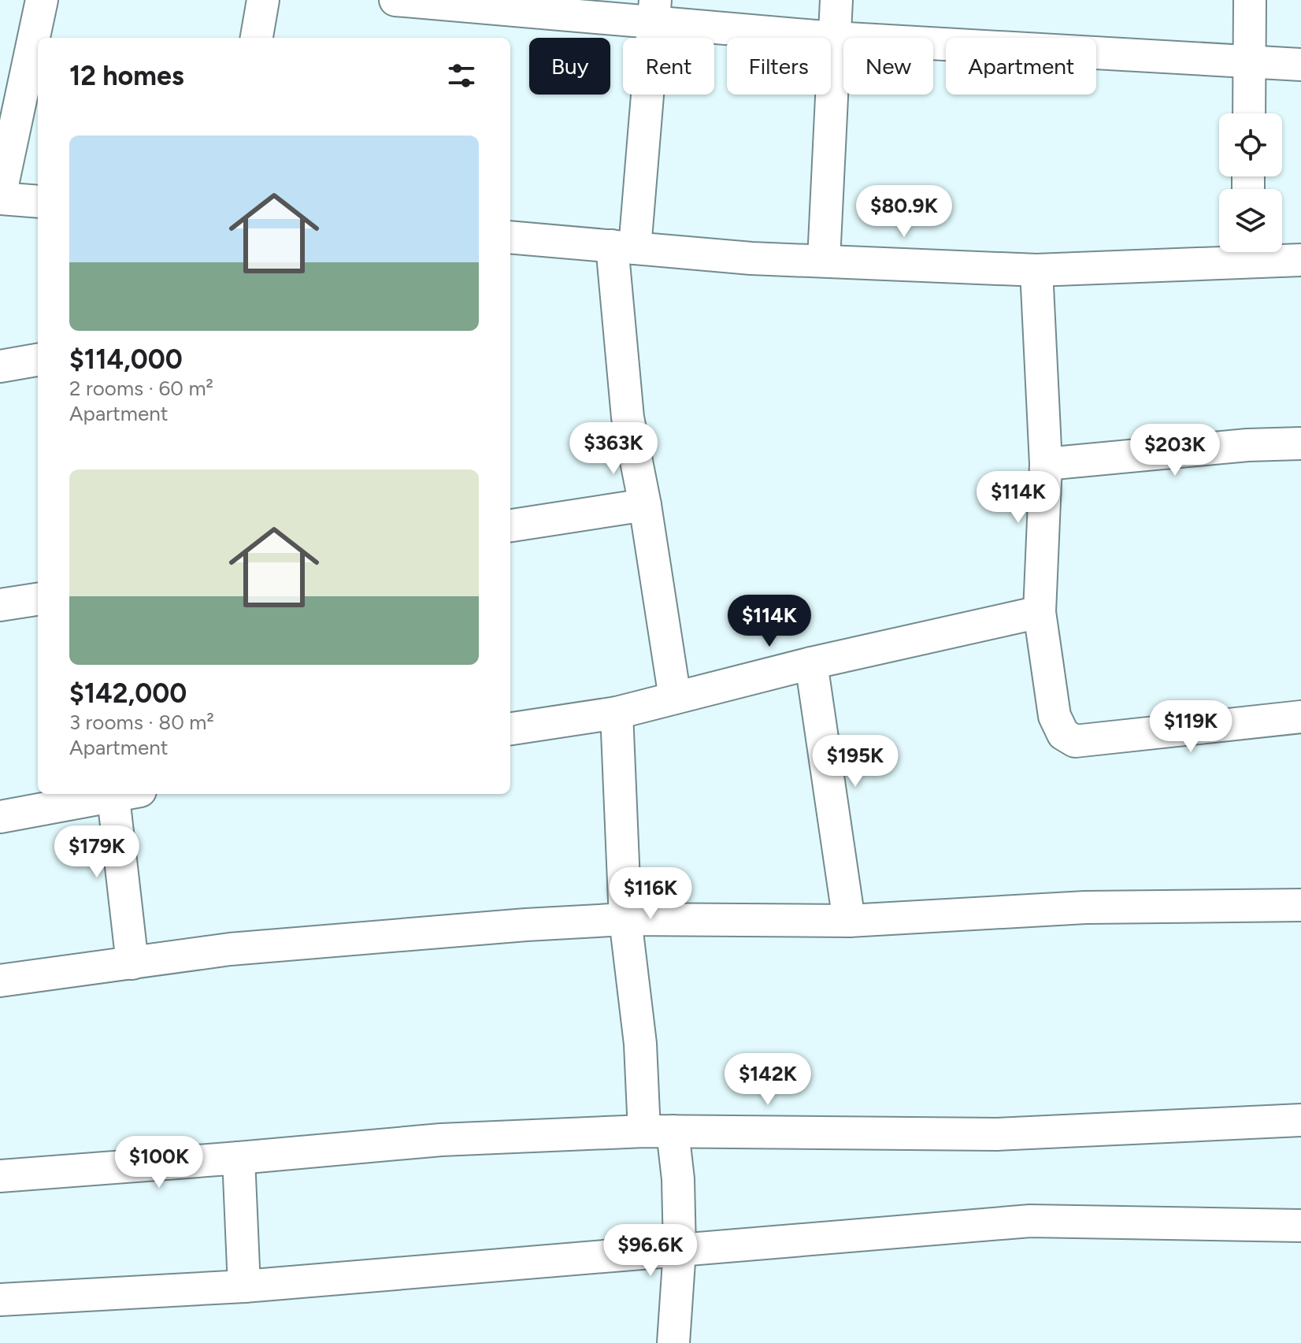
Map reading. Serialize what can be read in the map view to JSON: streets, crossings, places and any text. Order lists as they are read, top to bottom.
{
  "page": {
    "chip": [
      "Buy",
      "Rent",
      "Filters",
      "New",
      "Apartment"
    ],
    "heading": "12 homes",
    "list": [
      {
        "name": "$114,000",
        "note": "2 rooms · 60 m² · Apartment"
      },
      {
        "name": "$142,000",
        "note": "3 rooms · 80 m² · Apartment"
      }
    ],
    "price": [
      "$80.9K",
      "$363K",
      "$203K",
      "$114K",
      "$114K",
      "$119K",
      "$195K",
      "$179K",
      "$116K",
      "$142K",
      "$100K",
      "$96.6K"
    ]
  }
}
